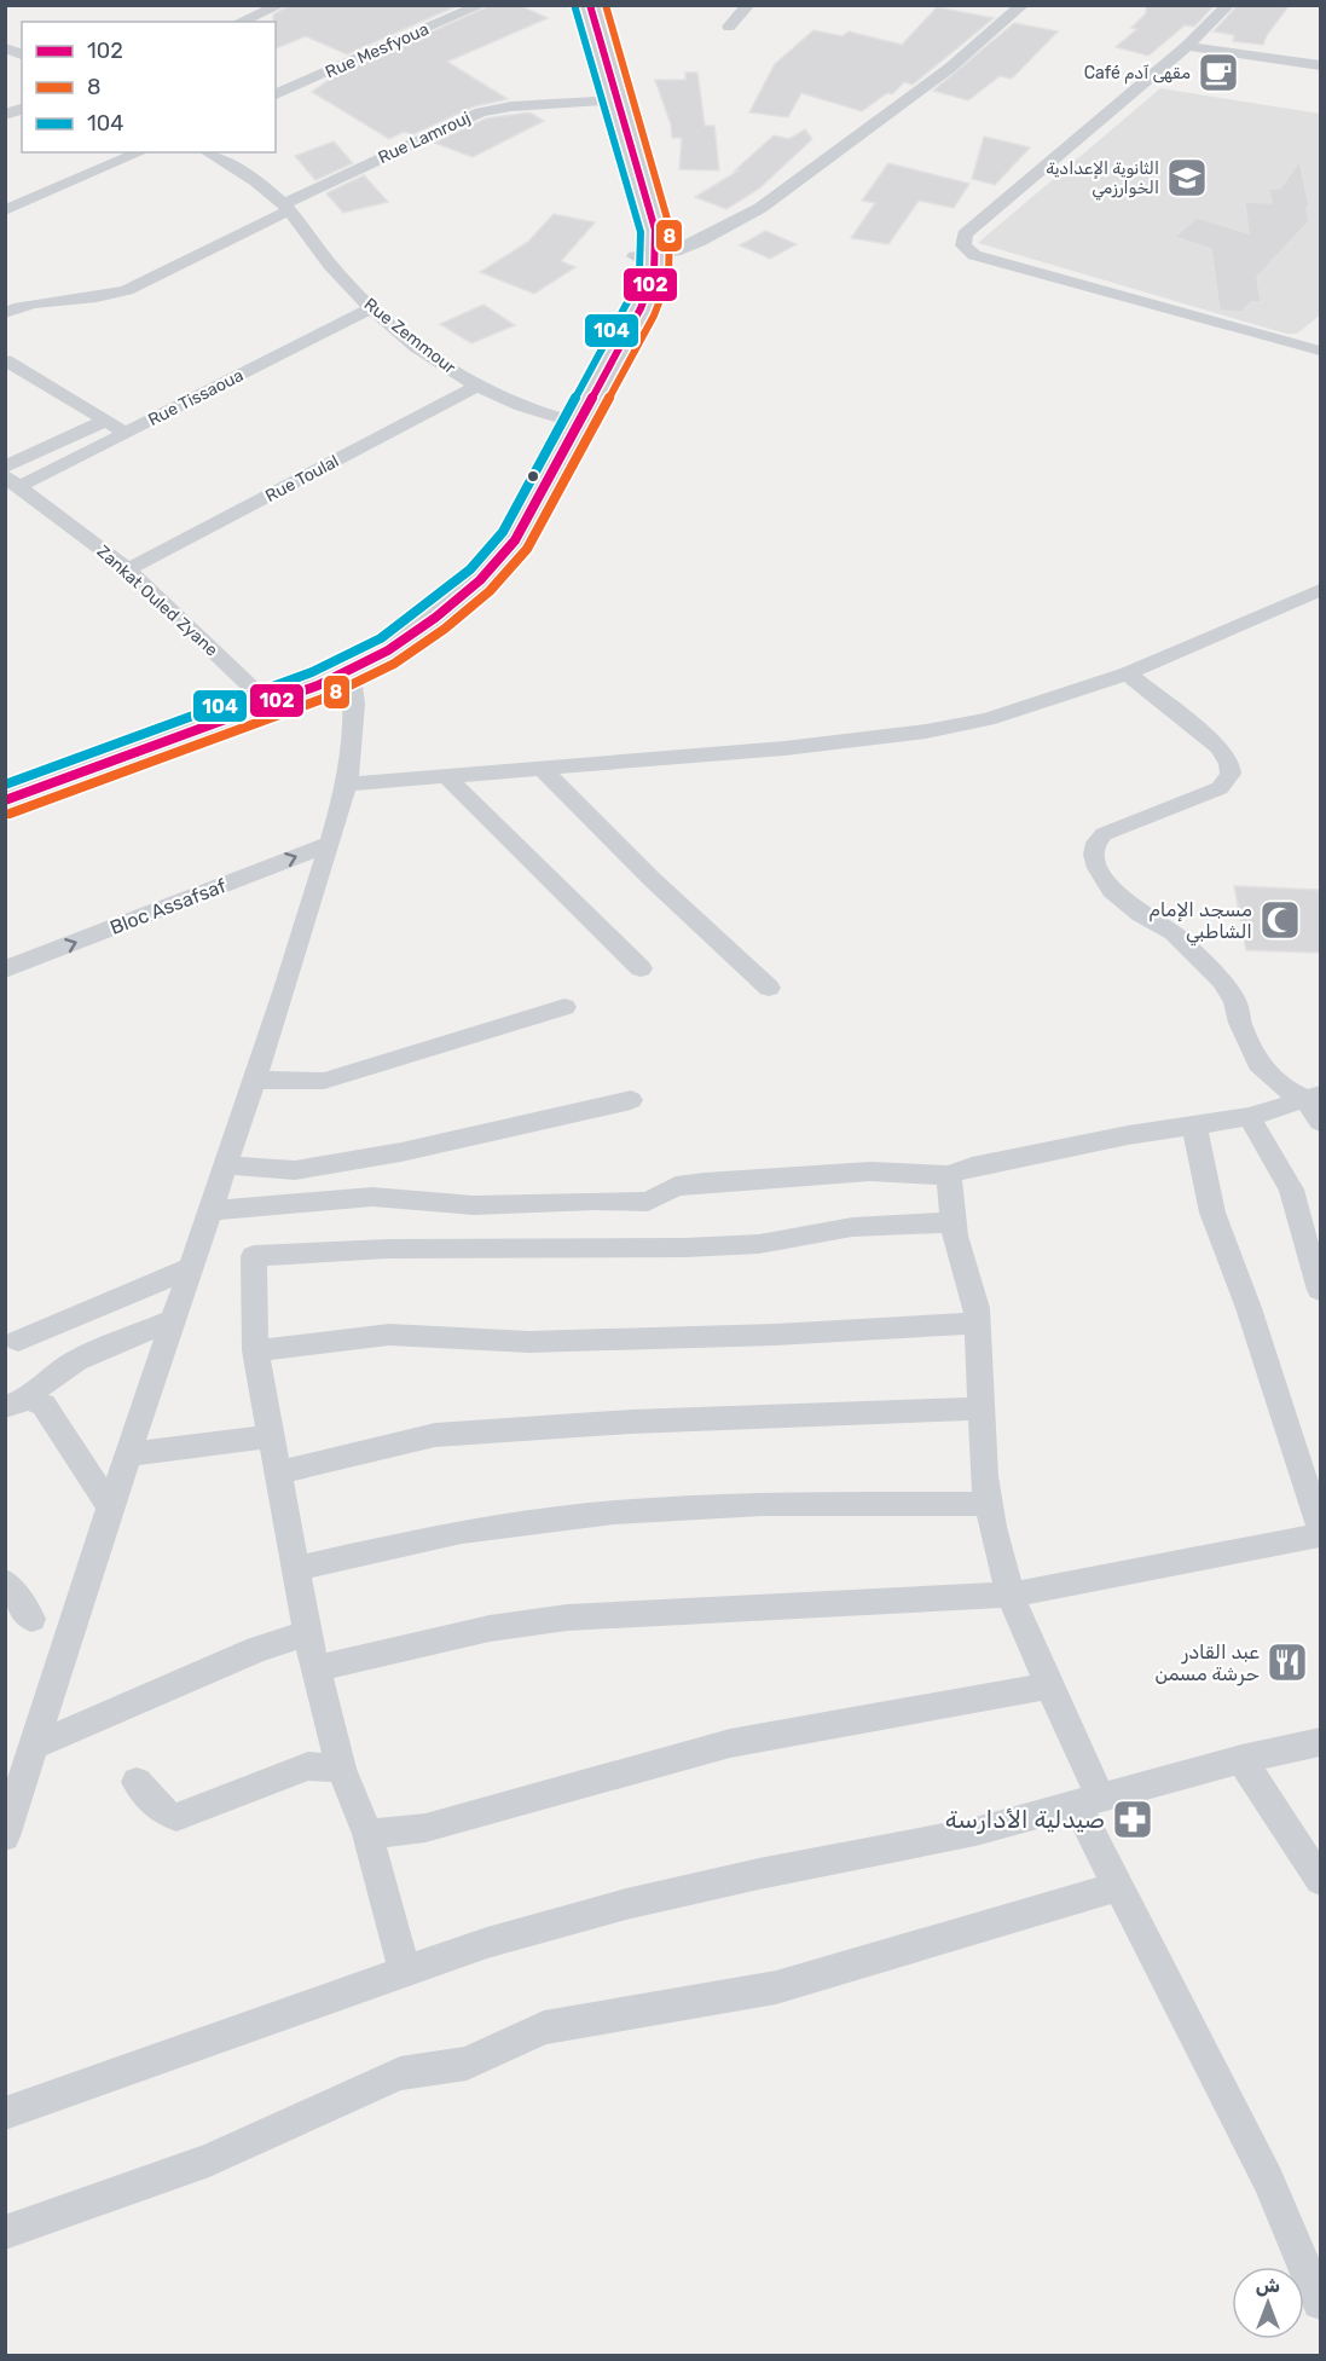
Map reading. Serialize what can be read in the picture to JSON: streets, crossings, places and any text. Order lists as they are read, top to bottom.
{
  "streets": {
    "street": [
      "Rue Mesfyoua",
      "Rue Lamrouj",
      "Rue Zemmour",
      "Rue Tissaoua",
      "Rue Toulal",
      "Zankat Ouled Zyane",
      "Bloc Assafsaf"
    ]
  },
  "crossings": [
    ["Rue Lamrouj", "Rue Zemmour"],
    ["Rue Zemmour", "Rue Tissaoua"],
    ["Rue Zemmour", "Rue Toulal"],
    ["Rue Tissaoua", "Zankat Ouled Zyane"],
    ["Rue Toulal", "Zankat Ouled Zyane"]
  ],
  "places": {
    "cafe": ["Café مقهى آدم"],
    "school or university": ["الثانوية الإعدادية الخوارزمي"],
    "mosque": ["مسجد الإمام الشاطبي"],
    "restaurant": ["عبد القادر حرشة مسمن"],
    "pharmacy": ["صيدلية الأدارسة"]
  },
  "lines": ["transit line 102", "transit line 8", "transit line 104"],
  "legend": ["102", "8", "104"],
  "north": "top"
}
